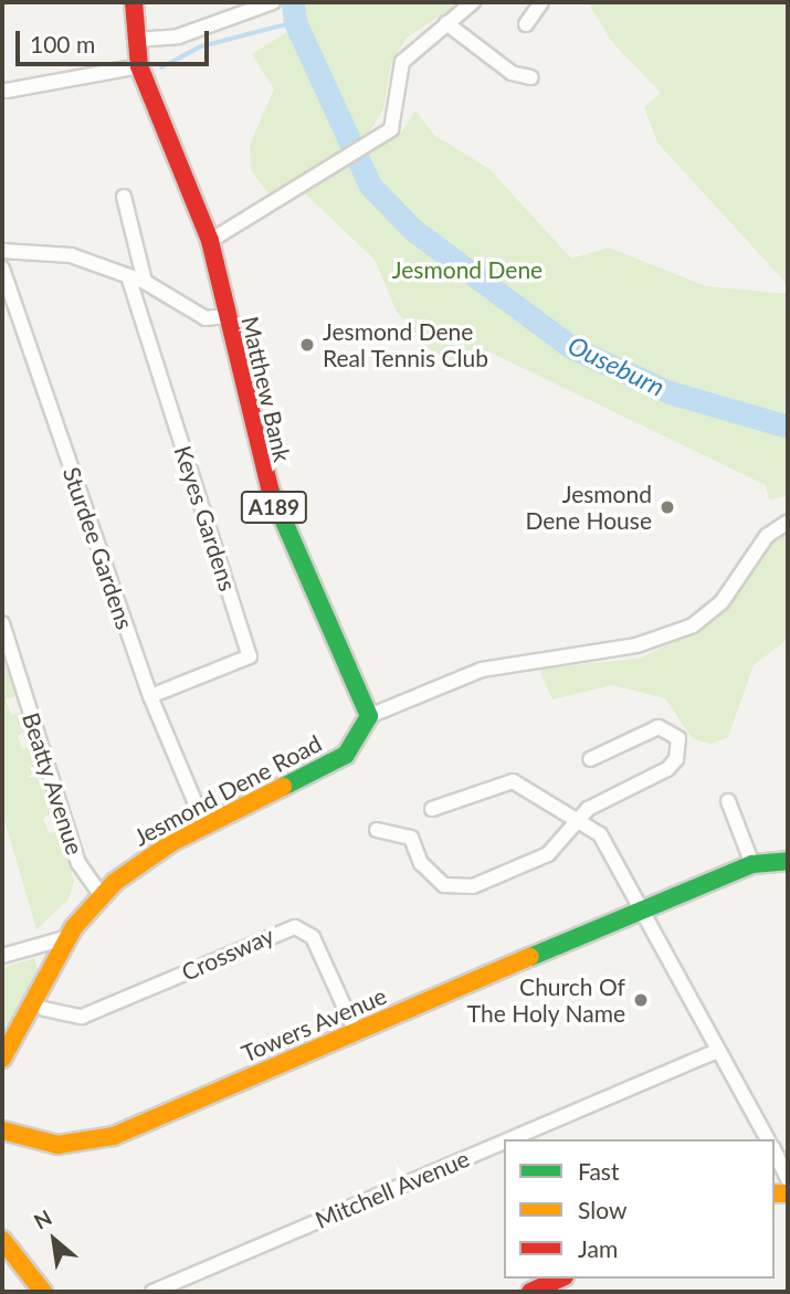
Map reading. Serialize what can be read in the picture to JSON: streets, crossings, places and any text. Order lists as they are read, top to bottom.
{
  "streets": {
    "main road": [
      "Matthew Bank",
      "A189",
      "Jesmond Dene Road",
      "Towers Avenue"
    ],
    "street": [
      "Keyes Gardens",
      "Sturdee Gardens",
      "Beatty Avenue",
      "Crossway",
      "Mitchell Avenue"
    ]
  },
  "crossings": [
    ["Matthew Bank", "A189"],
    ["Matthew Bank", "Jesmond Dene Road"],
    ["Keyes Gardens", "Sturdee Gardens"],
    ["Sturdee Gardens", "Jesmond Dene Road"],
    ["Beatty Avenue", "Jesmond Dene Road"],
    ["Crossway", "Towers Avenue"]
  ],
  "water": ["Ouseburn"],
  "parks": ["Jesmond Dene"],
  "places": ["Jesmond Dene Real Tennis Club", "Jesmond Dene House", "Church Of The Holy Name"],
  "legend": ["Fast", "Slow", "Jam"],
  "scale_bar": "100 m",
  "north": "top left"
}
